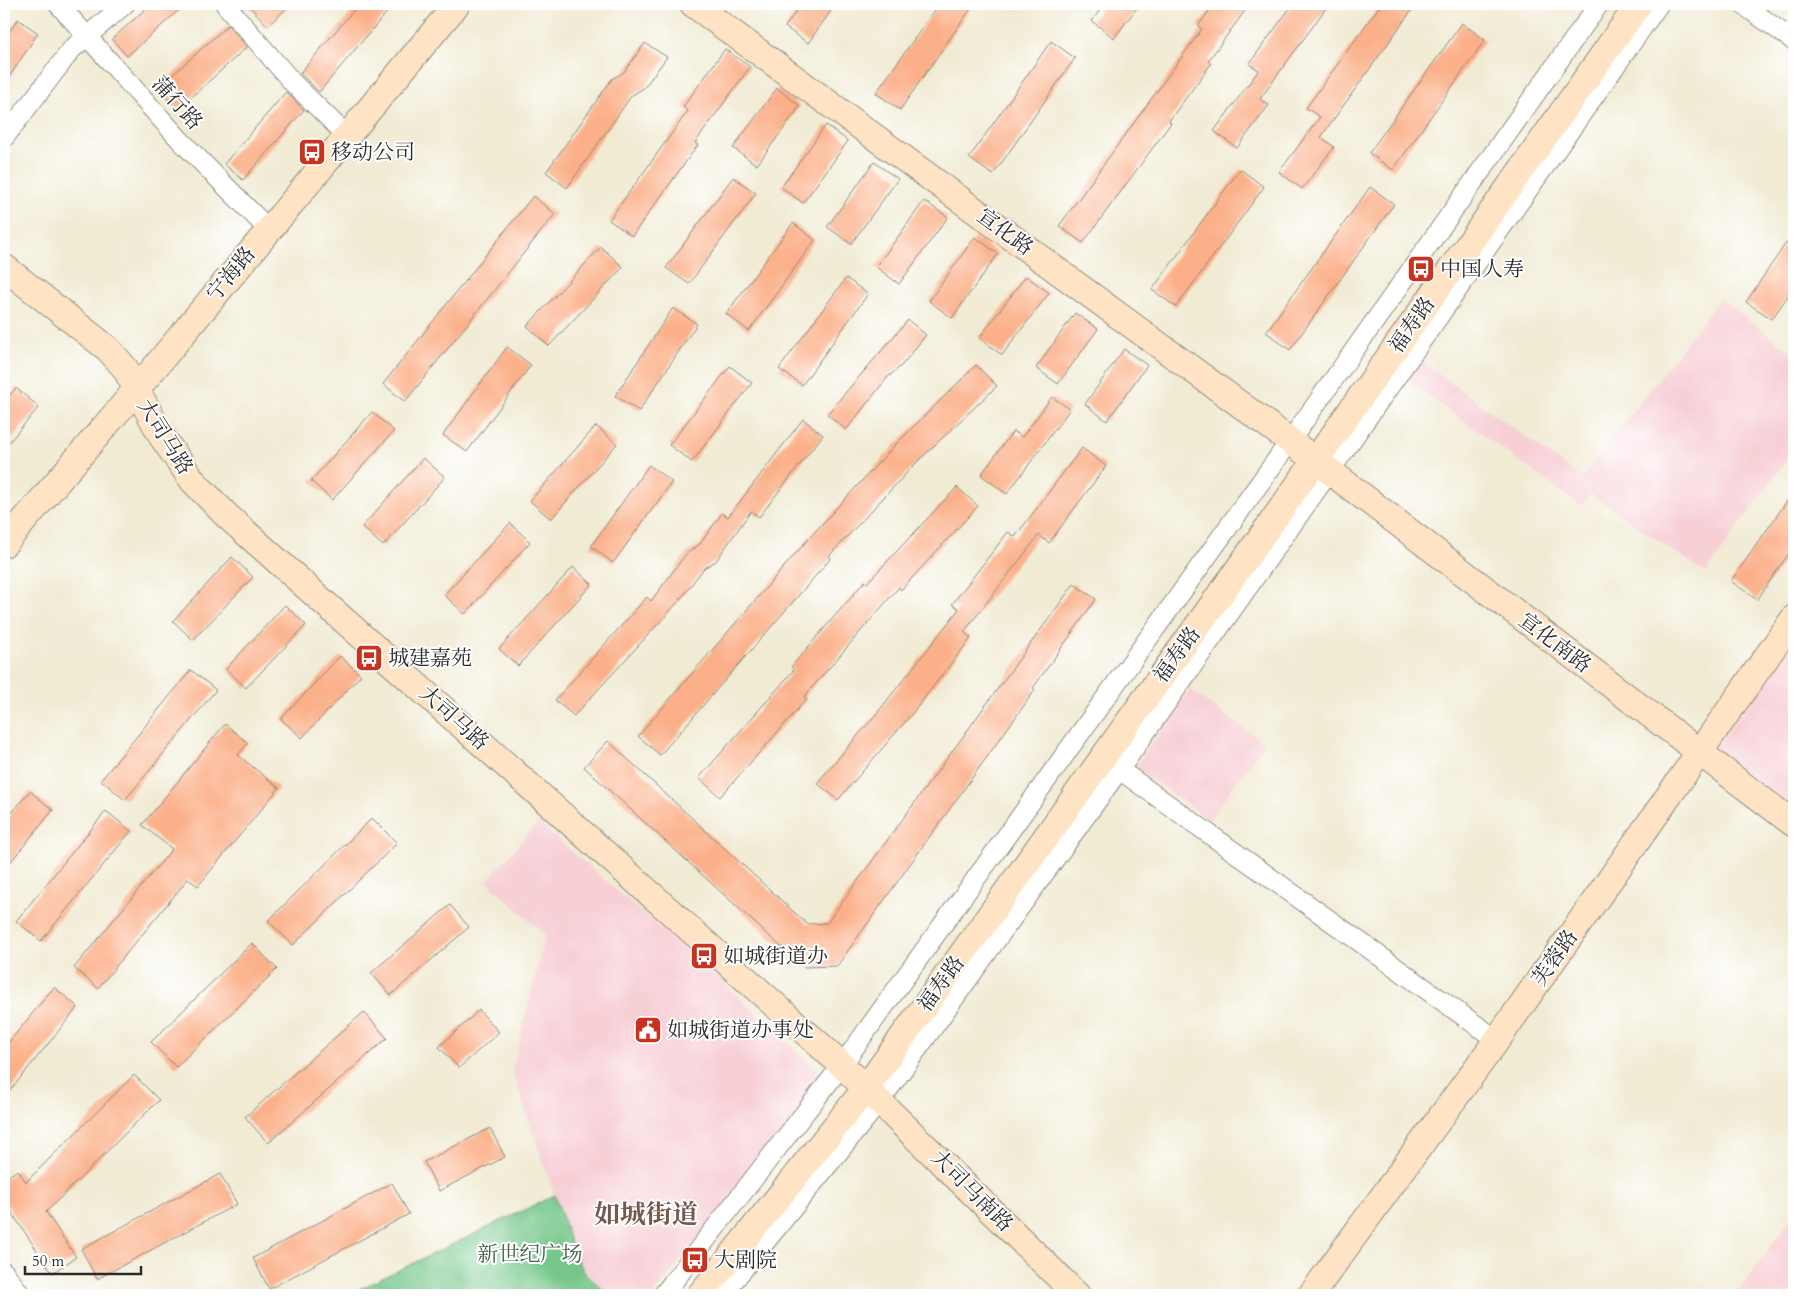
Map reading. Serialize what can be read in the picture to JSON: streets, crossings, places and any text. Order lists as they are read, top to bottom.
{
  "streets": {
    "street": [
      "蒲行路",
      "宣化路",
      "宁海路",
      "福寿路",
      "大司马路",
      "宣化南路",
      "芙蓉路",
      "大司马南路"
    ]
  },
  "crossings": [
    ["蒲行路", "宁海路"],
    ["宣化路", "福寿路"],
    ["宣化路", "宣化南路"],
    ["宁海路", "大司马路"],
    ["福寿路", "大司马路"],
    ["福寿路", "宣化南路"],
    ["福寿路", "大司马南路"],
    ["大司马路", "大司马南路"],
    ["宣化南路", "芙蓉路"]
  ],
  "districts": ["如城街道"],
  "parks": ["新世纪广场"],
  "places": {
    "bus stop": [
      "移动公司",
      "中国人寿",
      "城建嘉苑",
      "如城街道办",
      "大剧院"
    ],
    "public building": ["如城街道办事处"]
  },
  "scale_bar": "50 m"
}
